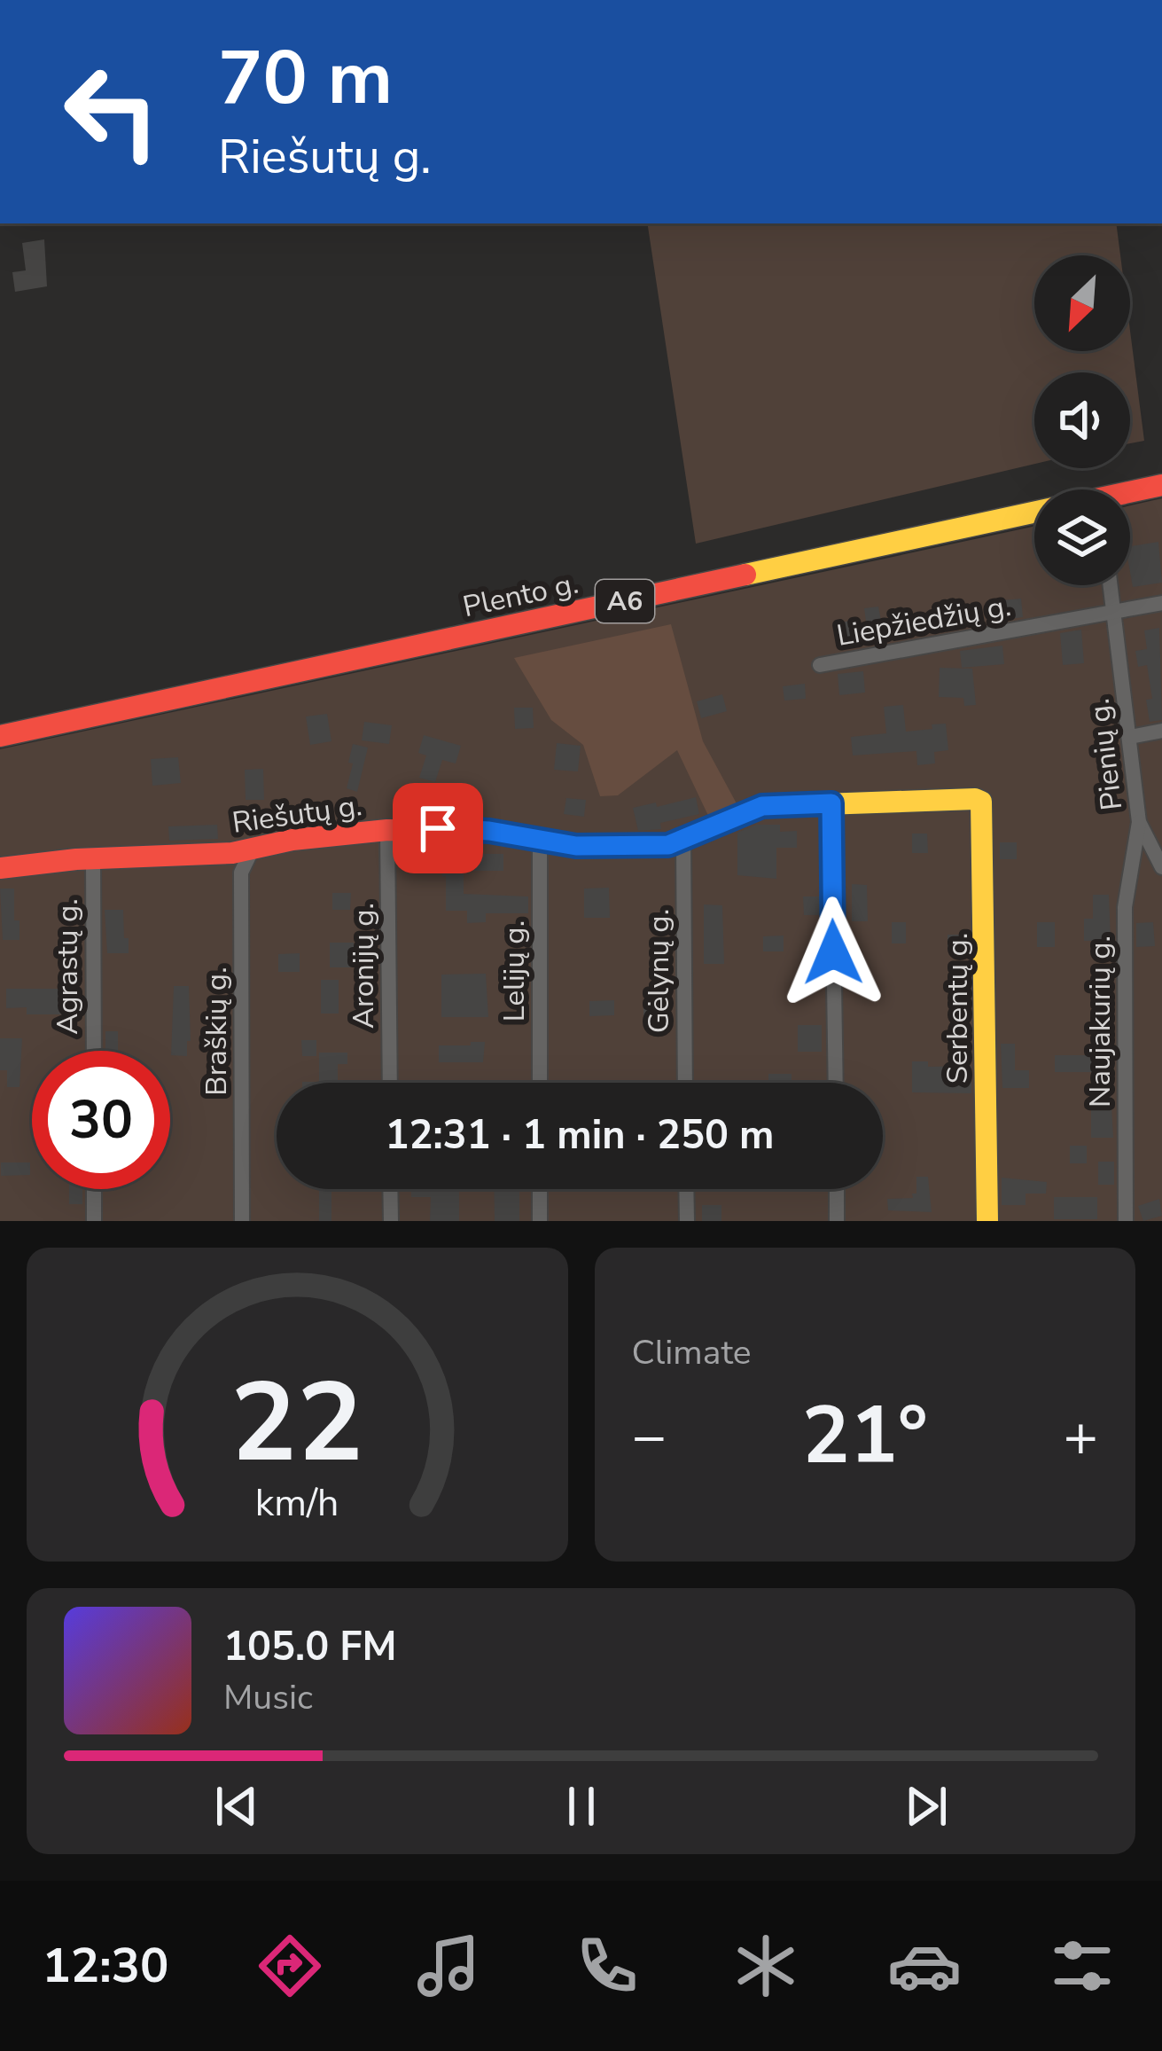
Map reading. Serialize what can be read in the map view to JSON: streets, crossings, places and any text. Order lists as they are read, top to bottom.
{
  "streets": {
    "main road": [
      "Plento g.",
      "A6",
      "Riešutų g.",
      "Serbentų g."
    ],
    "street": [
      "Liepžiedžių g.",
      "Pienių g.",
      "Aronijų g.",
      "Agrastų g.",
      "Lelijų g.",
      "Gėlynų g.",
      "Naujakurių g.",
      "Braškių g."
    ]
  },
  "crossings": [
    ["Liepžiedžių g.", "Pienių g."],
    ["Pienių g.", "Naujakurių g."],
    ["Riešutų g.", "Aronijų g."],
    ["Riešutų g.", "Agrastų g."],
    ["Riešutų g.", "Lelijų g."],
    ["Riešutų g.", "Gėlynų g."],
    ["Riešutų g.", "Serbentų g."],
    ["Riešutų g.", "Braškių g."]
  ],
  "north": "bottom left",
  "page": {
    "turn": ["70 m", "Riešutų g."],
    "limit": "30",
    "trip": "12:31 · 1 min · 250 m",
    "tile": "Climate",
    "heat": ["−", "21°", "+"],
    "song": ["105.0 FM", "Music"],
    "tabs": "12:30",
    "gauge": ["22", "km/h"]
  }
}
